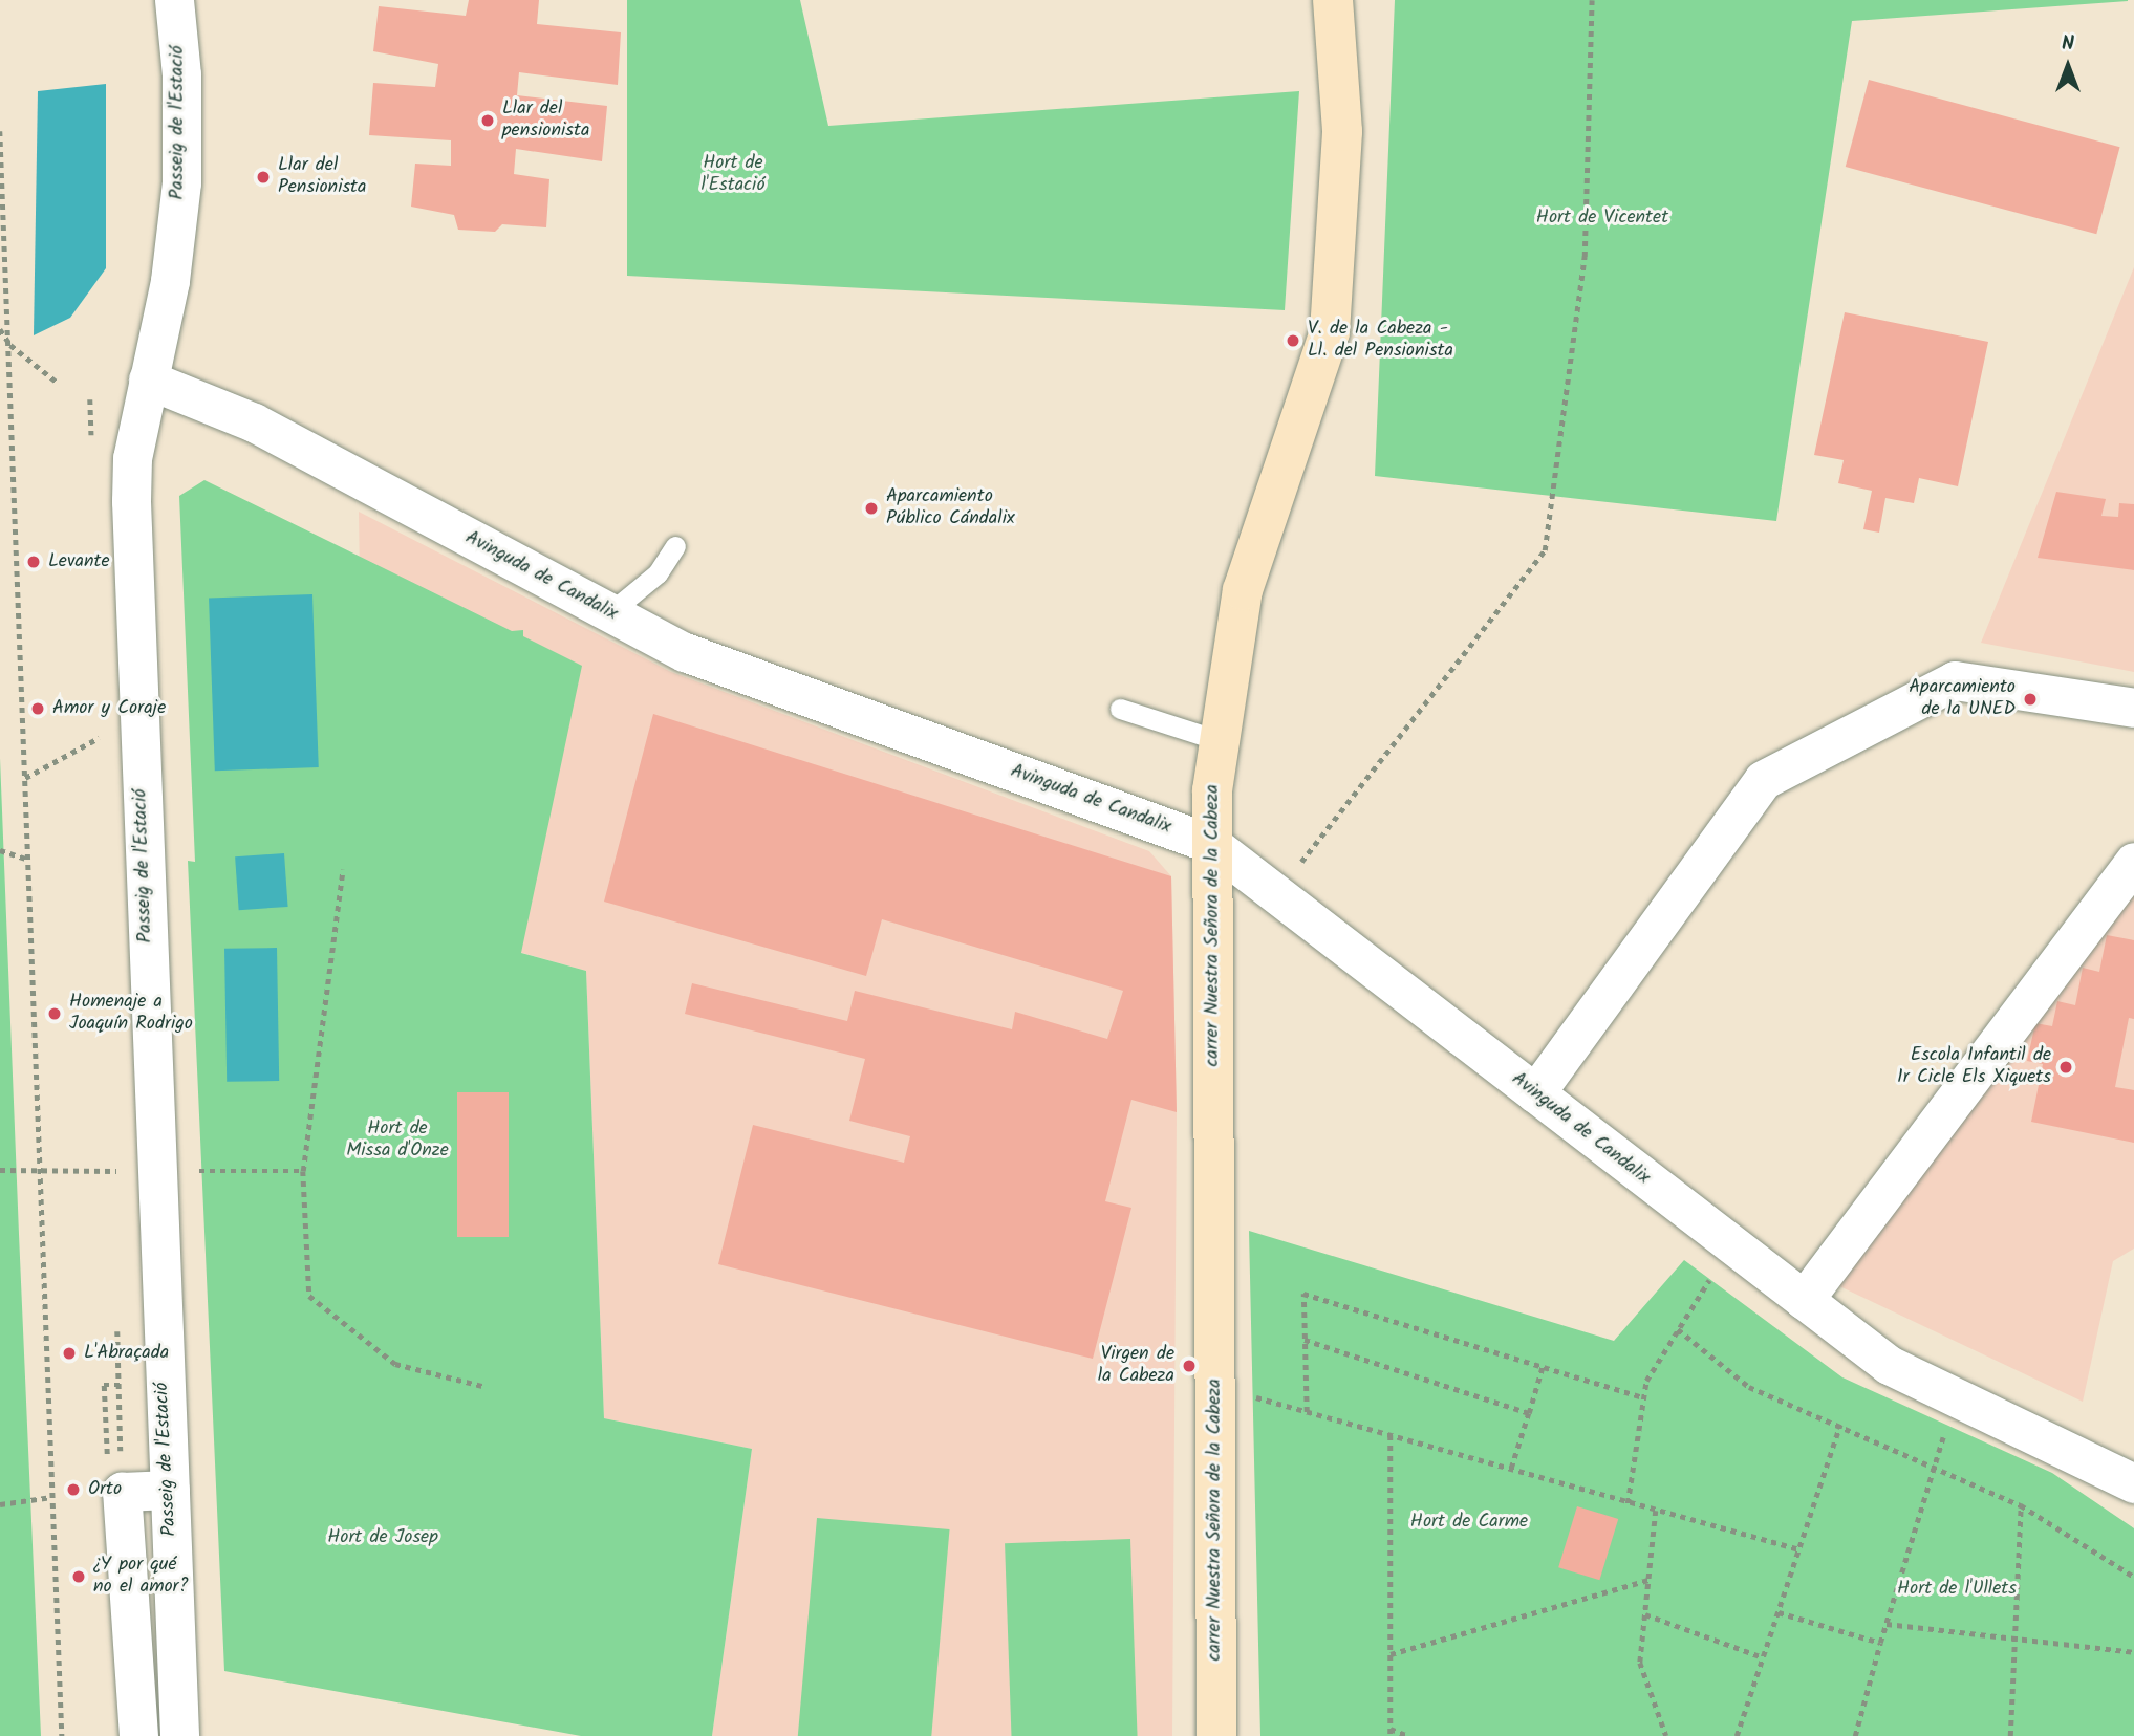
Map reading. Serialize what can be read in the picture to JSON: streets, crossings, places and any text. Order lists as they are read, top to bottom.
{
  "streets": {
    "street": ["Passeig de l'Estació", "Avinguda de Candalix", "carrer Nuestra Señora de la Cabeza"]
  },
  "crossings": [
    ["Passeig de l'Estació", "Avinguda de Candalix"],
    ["Avinguda de Candalix", "carrer Nuestra Señora de la Cabeza"]
  ],
  "parks": [
    "Hort de l'Estació",
    "Hort de Vicentet",
    "Hort de Missa d'Onze",
    "Hort de Carme",
    "Hort de Josep",
    "Hort de l'Ullets"
  ],
  "places": [
    "Llar del pensionista",
    "Llar del Pensionista",
    "V. de la Cabeza - Ll. del Pensionista",
    "Aparcamiento Público Cándalix",
    "Levante",
    "Aparcamiento de la UNED",
    "Amor y Coraje",
    "Homenaje a Joaquín Rodrigo",
    "Escola Infantil de 1r Cicle Els Xiquets",
    "L'Abraçada",
    "Virgen de la Cabeza",
    "Orto",
    "¿Y por qué no el amor?"
  ],
  "north": "top"
}
